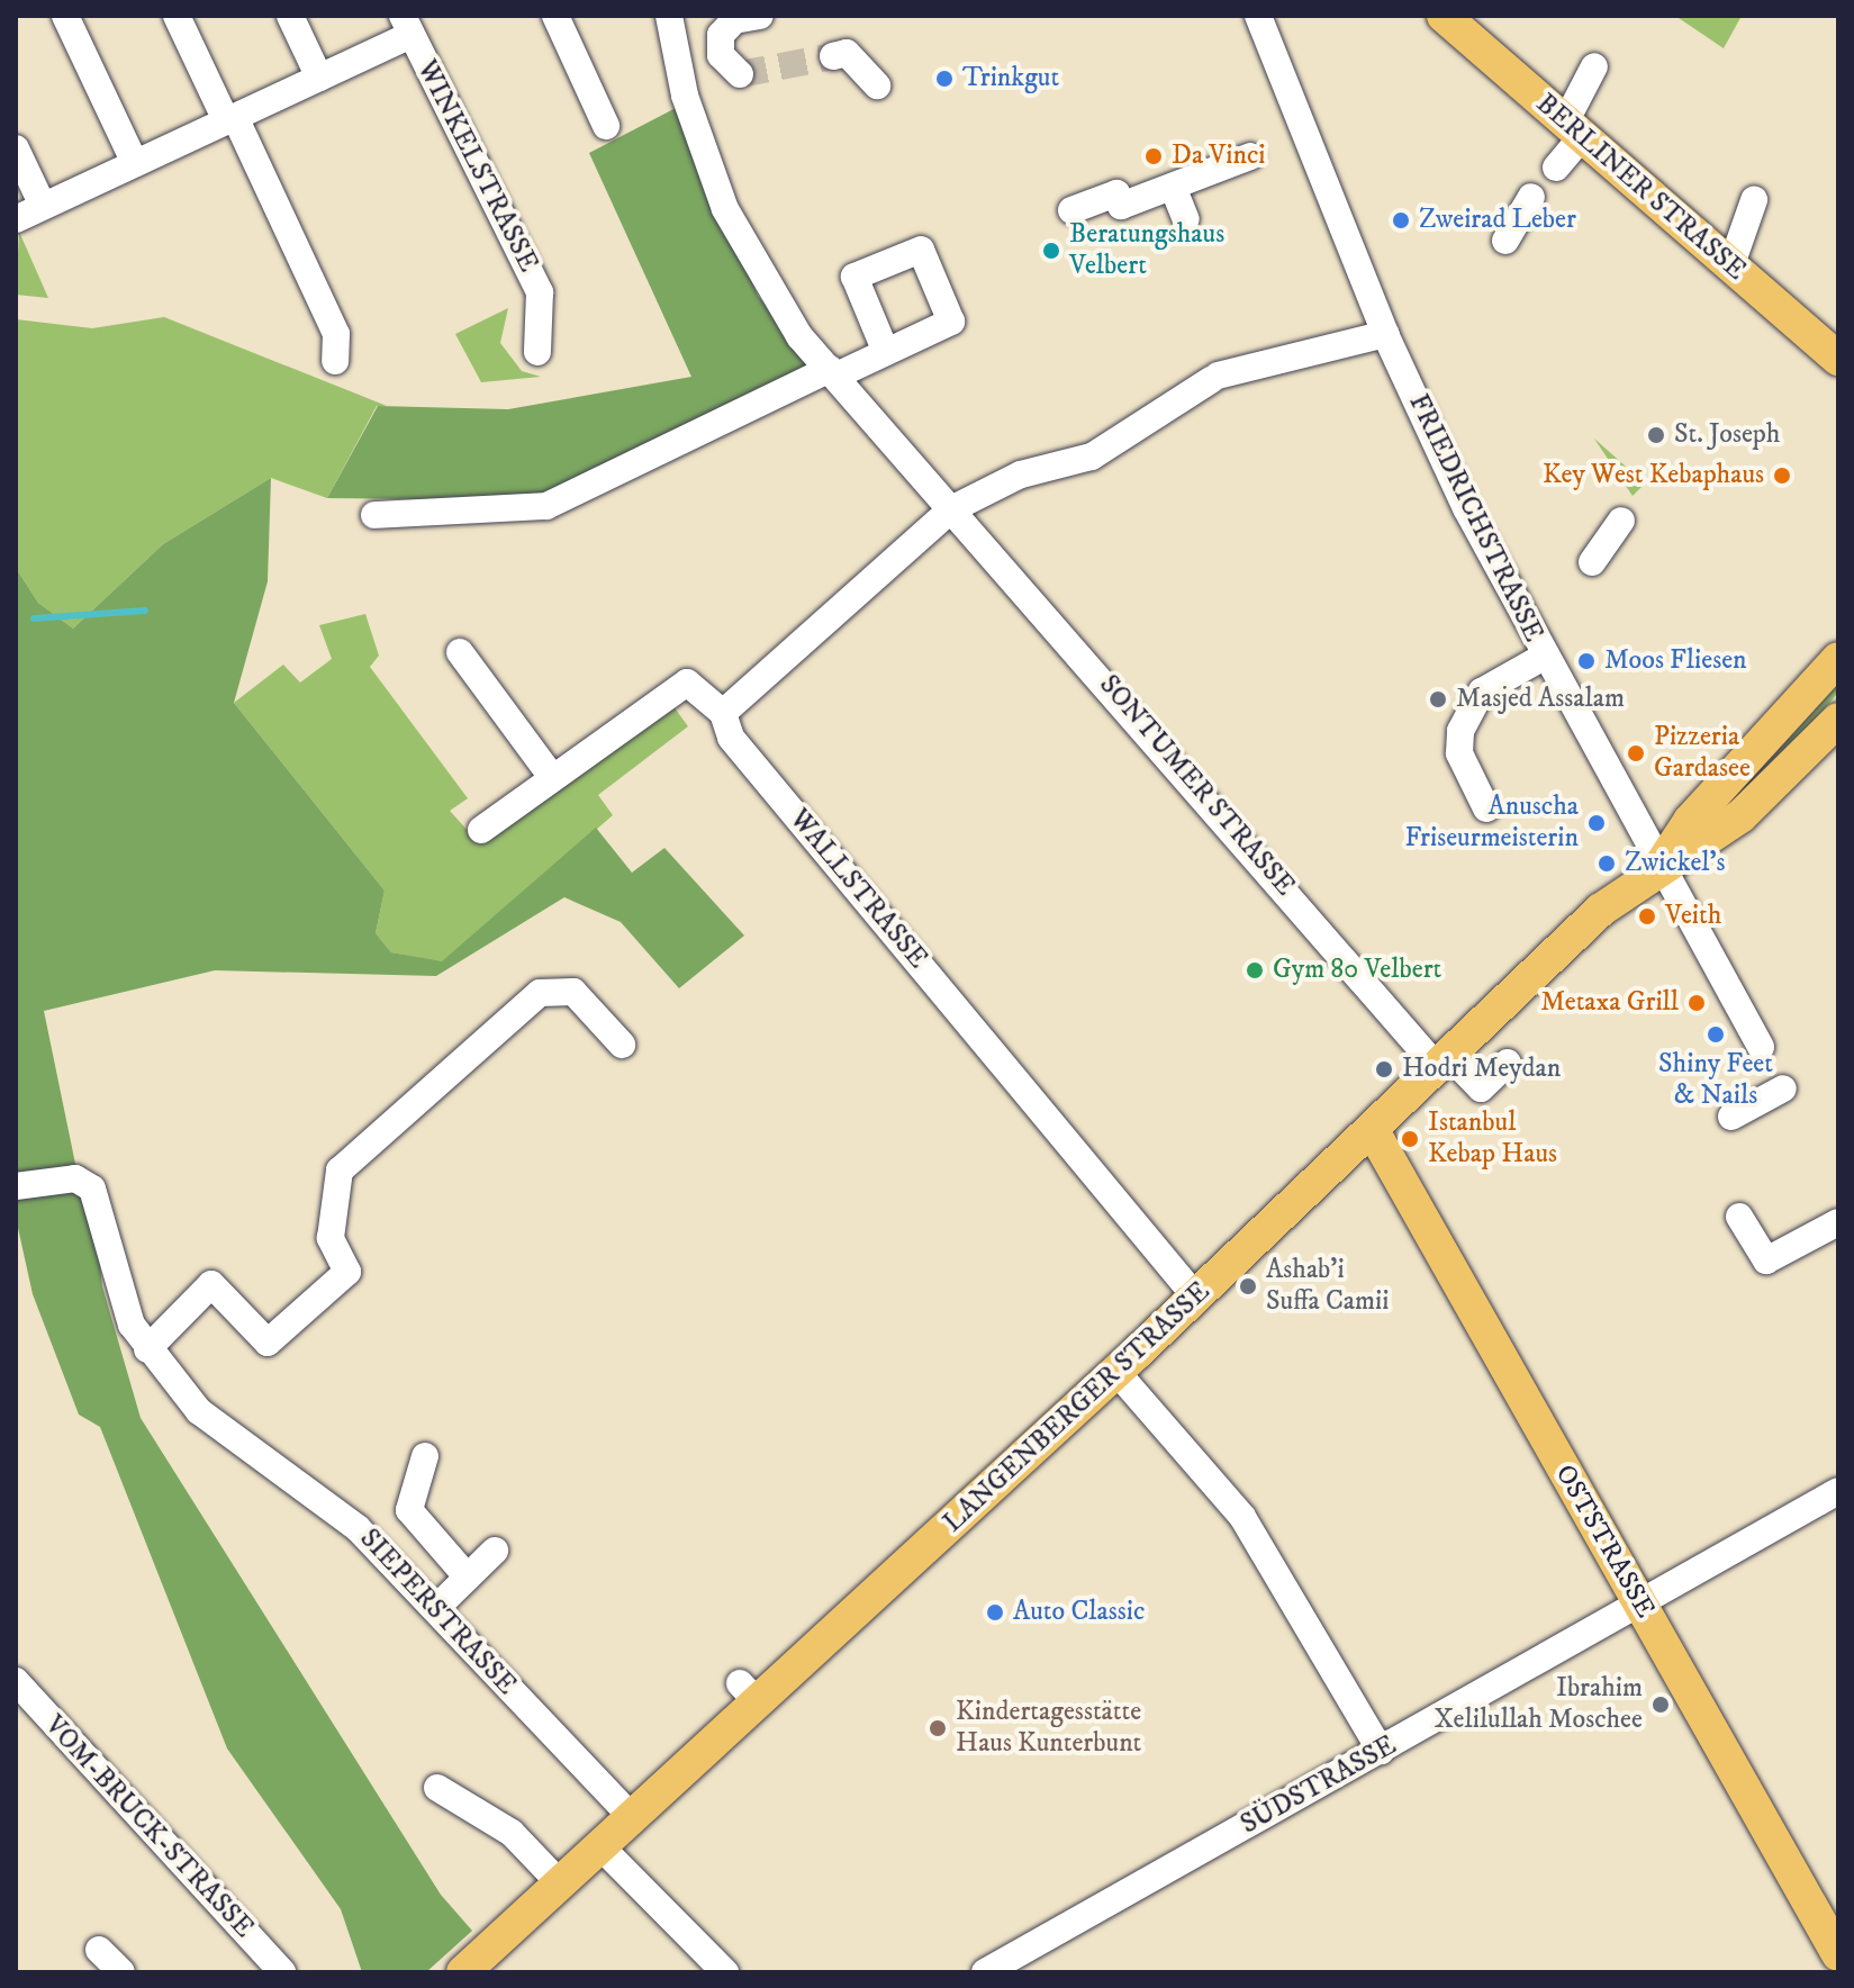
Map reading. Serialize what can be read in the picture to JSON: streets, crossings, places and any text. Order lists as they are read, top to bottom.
{
  "streets": {
    "main road": ["BERLINER STRASSE", "LANGENBERGER STRASSE", "OSTSTRASSE"],
    "street": [
      "WINKELSTRASSE",
      "FRIEDRICHSTRASSE",
      "SONTUMER STRASSE",
      "WALLSTRASSE",
      "SIEPERSTRASSE",
      "SÜDSTRASSE",
      "VOM-BRUCK-STRASSE"
    ]
  },
  "crossings": [
    ["FRIEDRICHSTRASSE", "LANGENBERGER STRASSE"],
    ["SONTUMER STRASSE", "LANGENBERGER STRASSE"],
    ["WALLSTRASSE", "LANGENBERGER STRASSE"],
    ["LANGENBERGER STRASSE", "OSTSTRASSE"],
    ["LANGENBERGER STRASSE", "SIEPERSTRASSE"],
    ["OSTSTRASSE", "SÜDSTRASSE"]
  ],
  "places": [
    "Trinkgut",
    "Da Vinci",
    "Zweirad Leber",
    "Beratungshaus Velbert",
    "St. Joseph",
    "Key West Kebaphaus",
    "Moos Fliesen",
    "Masjed Assalam",
    "Pizzeria Gardasee",
    "Anuscha Friseurmeisterin",
    "Zwickel's",
    "Veith",
    "Gym 80 Velbert",
    "Metaxa Grill",
    "Shiny Feet & Nails",
    "Hodri Meydan",
    "Istanbul Kebap Haus",
    "Ashab'i Suffa Camii",
    "Auto Classic",
    "Ibrahim Xelilullah Moschee",
    "Kindertagesstätte Haus Kunterbunt"
  ]
}
